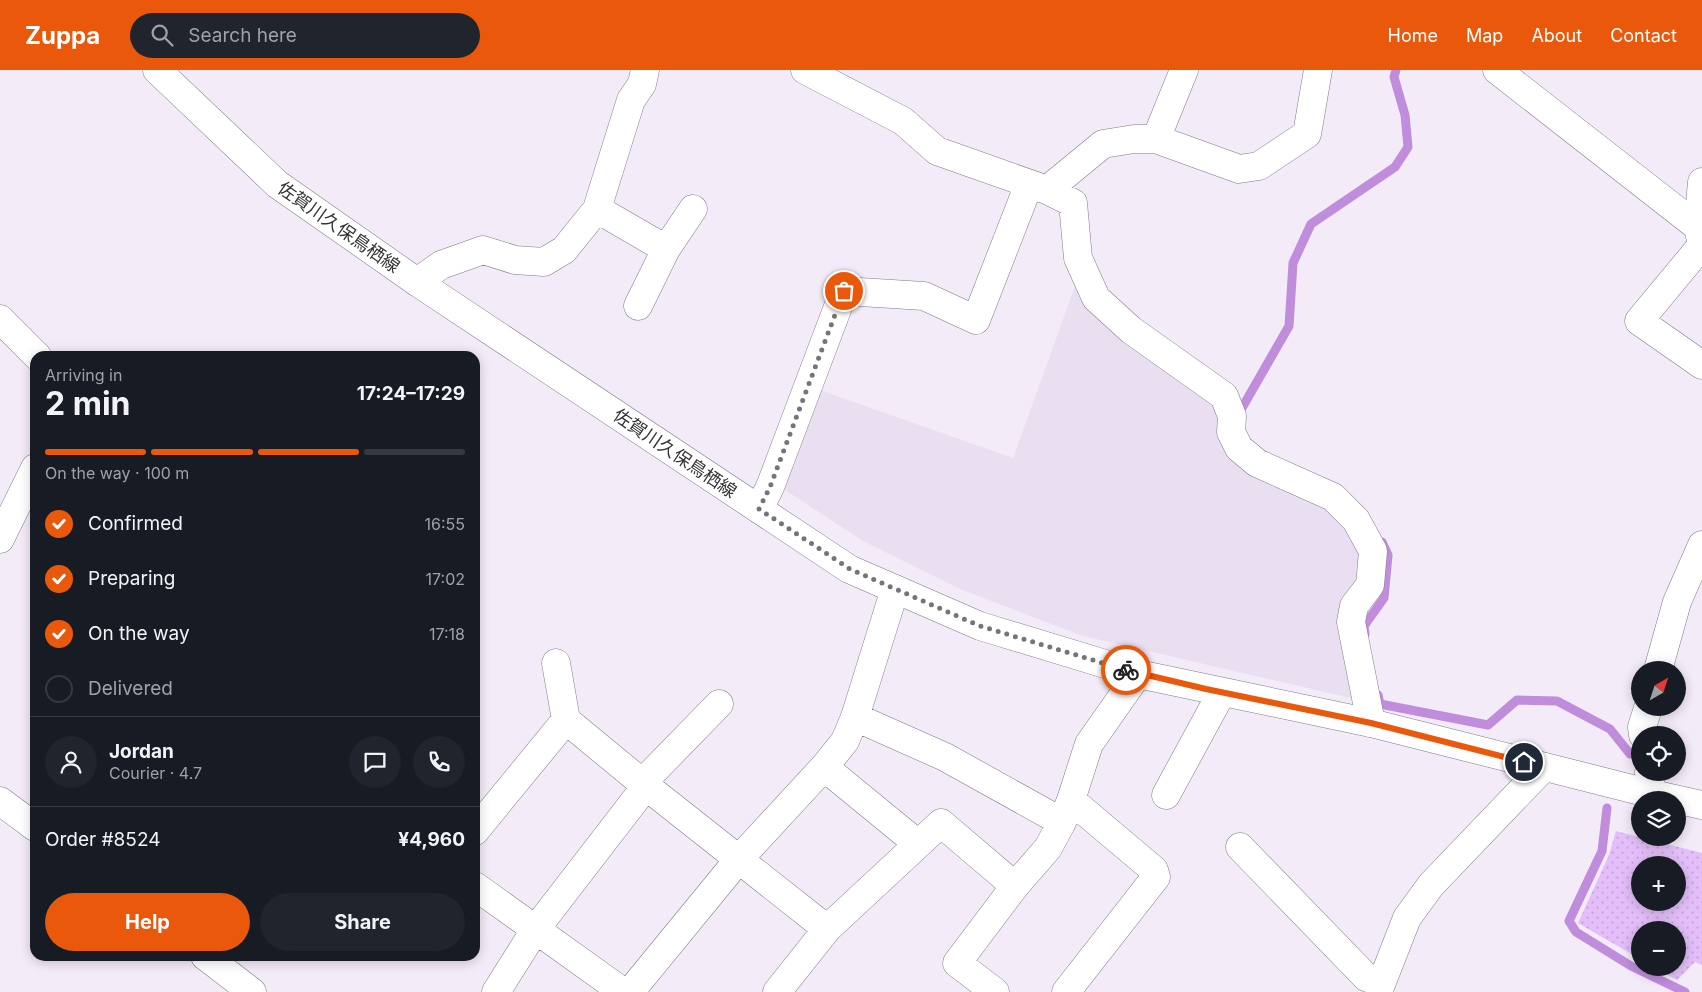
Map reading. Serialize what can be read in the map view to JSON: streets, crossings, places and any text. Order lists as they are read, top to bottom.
{
  "streets": {
    "street": ["佐賀川久保鳥栖線"]
  },
  "north": "top right",
  "page": {
    "header": "Zuppa",
    "search": "Search here",
    "nav": [
      "Home",
      "Map",
      "About",
      "Contact"
    ],
    "heading": ["2 min", "Arriving in", "17:24–17:29"],
    "panel": [
      "Jordan",
      "Courier · 4.7",
      "Order #8524",
      "¥4,960"
    ],
    "bar": "On the way · 100 m",
    "list": [
      ["Confirmed", "16:55"],
      ["Preparing", "17:02"],
      ["On the way", "17:18"],
      "Delivered"
    ],
    "map_buttons": ["+", "−"],
    "buttons": ["Help", "Share"]
  }
}
